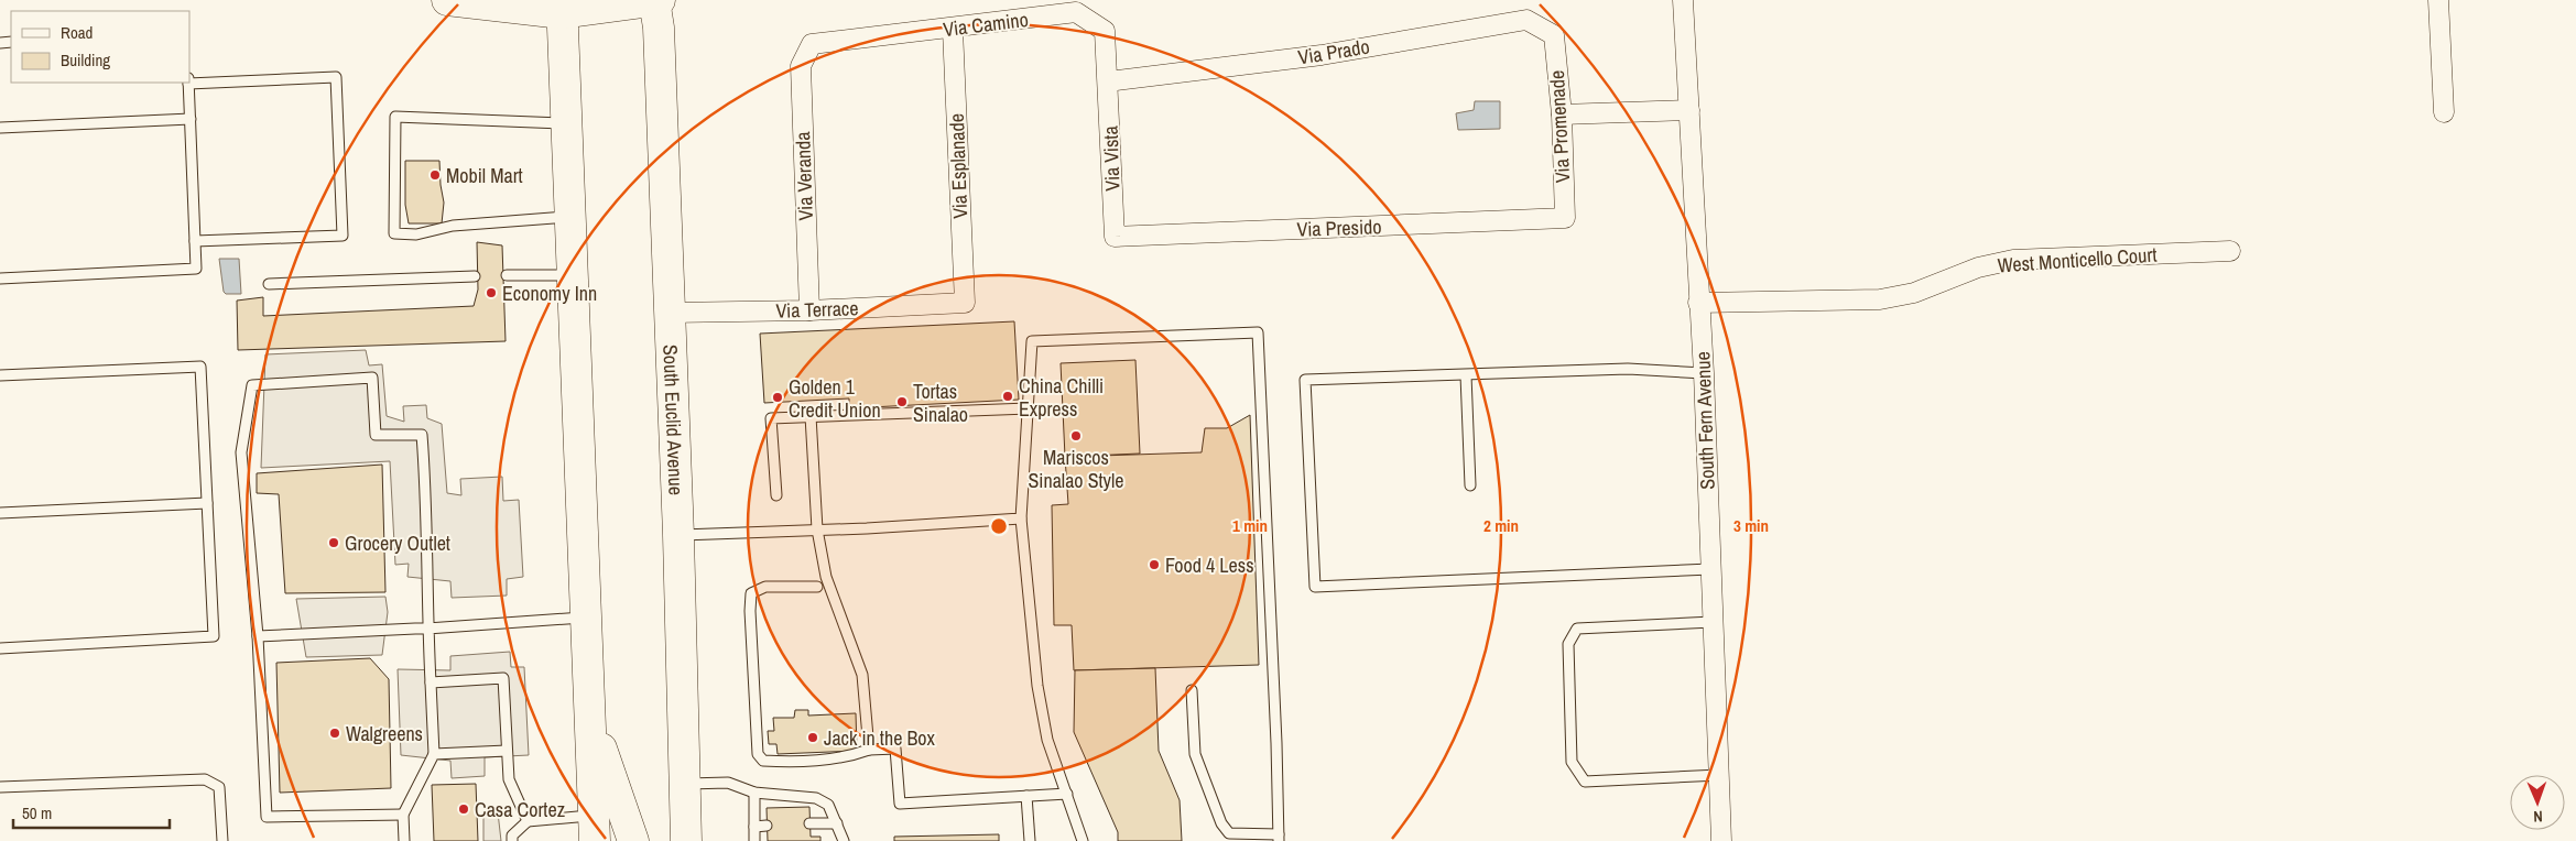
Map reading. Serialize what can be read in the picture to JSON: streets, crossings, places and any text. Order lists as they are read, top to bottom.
{
  "streets": {
    "main road": ["South Euclid Avenue"],
    "street": [
      "Via Camino",
      "Via Prado",
      "Via Promenade",
      "Via Vista",
      "Via Esplanade",
      "Via Veranda",
      "Via Presido",
      "West Monticello Court",
      "Via Terrace",
      "South Fern Avenue"
    ]
  },
  "crossings": [
    ["Via Camino", "Via Prado"],
    ["Via Camino", "Via Vista"],
    ["Via Camino", "Via Esplanade"],
    ["Via Camino", "Via Veranda"],
    ["Via Prado", "Via Promenade"],
    ["Via Prado", "Via Vista"],
    ["Via Promenade", "Via Presido"],
    ["Via Vista", "Via Presido"],
    ["Via Esplanade", "Via Terrace"],
    ["Via Veranda", "Via Terrace"],
    ["West Monticello Court", "South Fern Avenue"],
    ["Via Terrace", "South Euclid Avenue"]
  ],
  "places": [
    "Mobil Mart",
    "Economy Inn",
    "China Chilli Express",
    "Golden 1 Credit Union",
    "Tortas Sinalao",
    "Mariscos Sinalao Style",
    "Grocery Outlet",
    "Food 4 Less",
    "Walgreens",
    "Jack in the Box",
    "Casa Cortez"
  ],
  "legend": ["Road", "Building"],
  "scale_bar": "50 m",
  "north": "bottom",
  "rings": ["1 min", "2 min", "3 min"]
}
